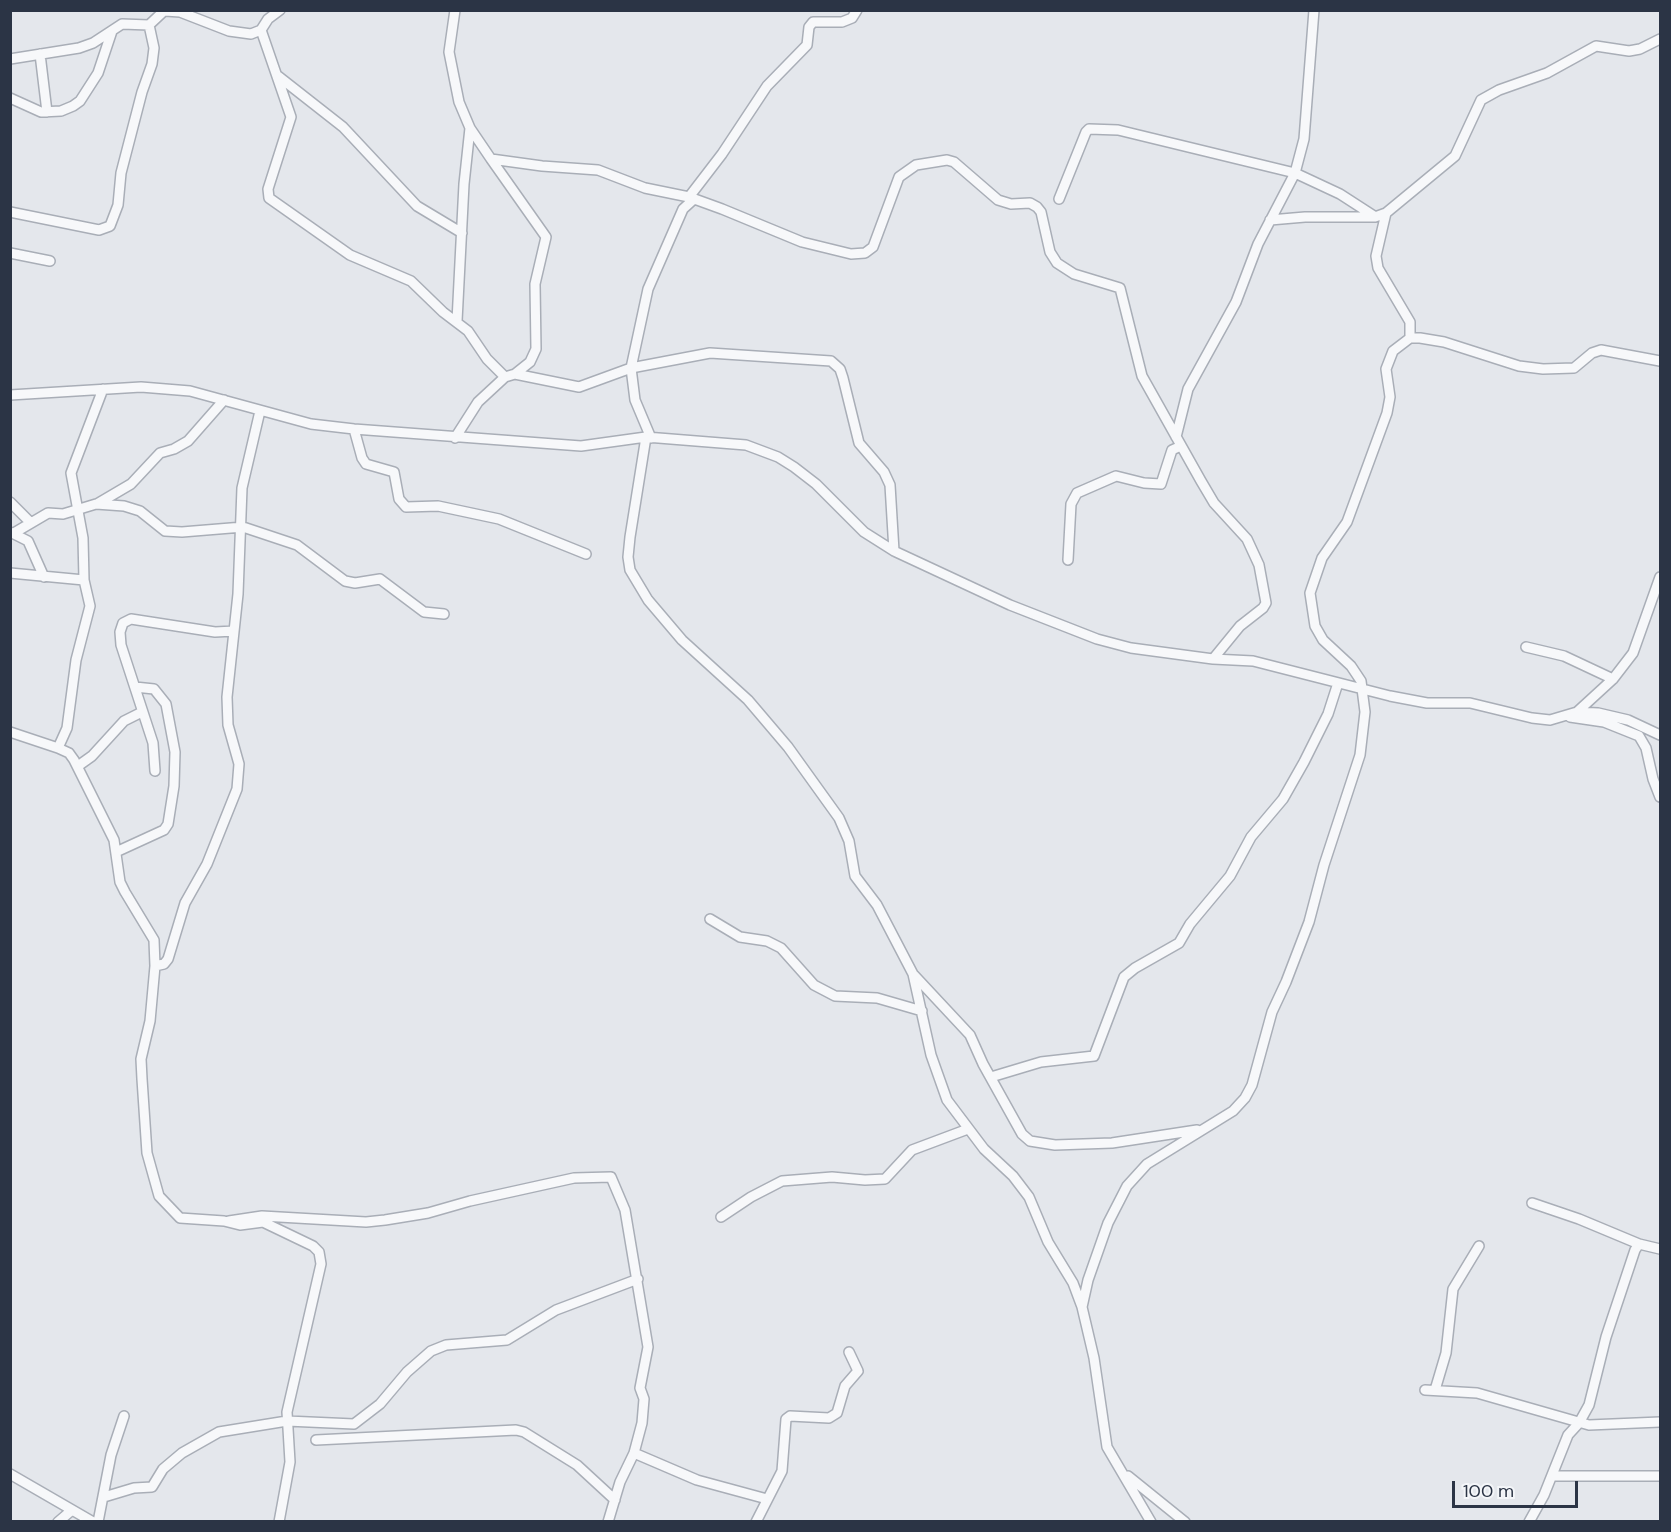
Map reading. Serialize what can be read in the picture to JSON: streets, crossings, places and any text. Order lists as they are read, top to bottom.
{
  "scale_bar": "100 m"
}
